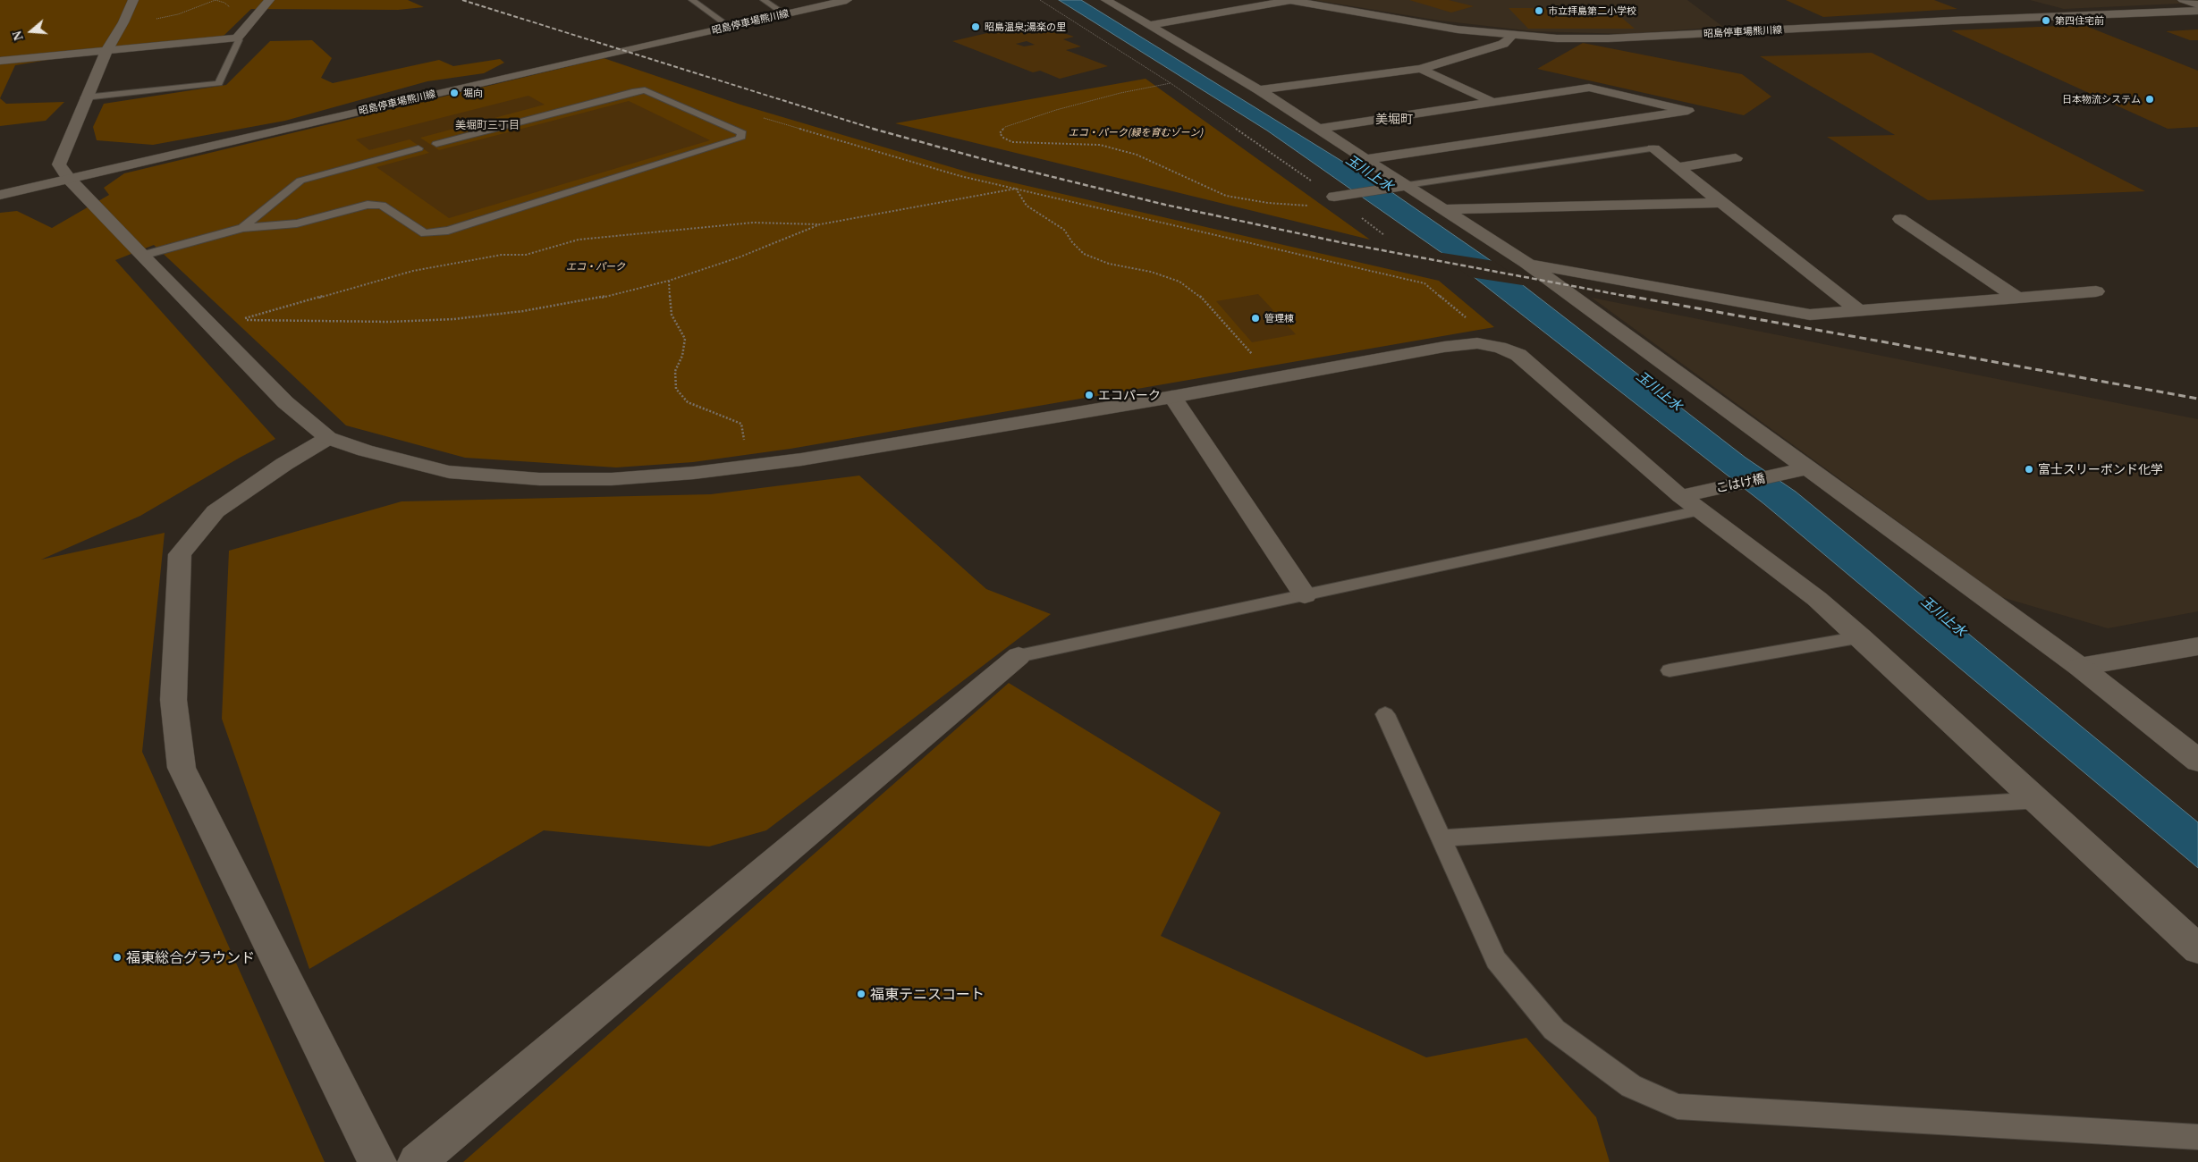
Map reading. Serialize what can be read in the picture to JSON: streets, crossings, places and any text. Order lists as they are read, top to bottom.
{
  "streets": {
    "street": ["昭島停車場熊川線", "こはけ橋"]
  },
  "districts": ["美堀町", "美堀町三丁目"],
  "water": ["玉川上水"],
  "parks": ["エコ・パーク(緑を育むゾーン)", "エコ・パーク"],
  "places": [
    "市立拝島第二小学校",
    "第四住宅前",
    "昭島温泉;湯楽の里",
    "堀向",
    "日本物流システム",
    "管理棟",
    "エコパーク",
    "富士スリーボンド化学",
    "福東総合グラウンド",
    "福東テニスコート"
  ],
  "north": "left"
}
